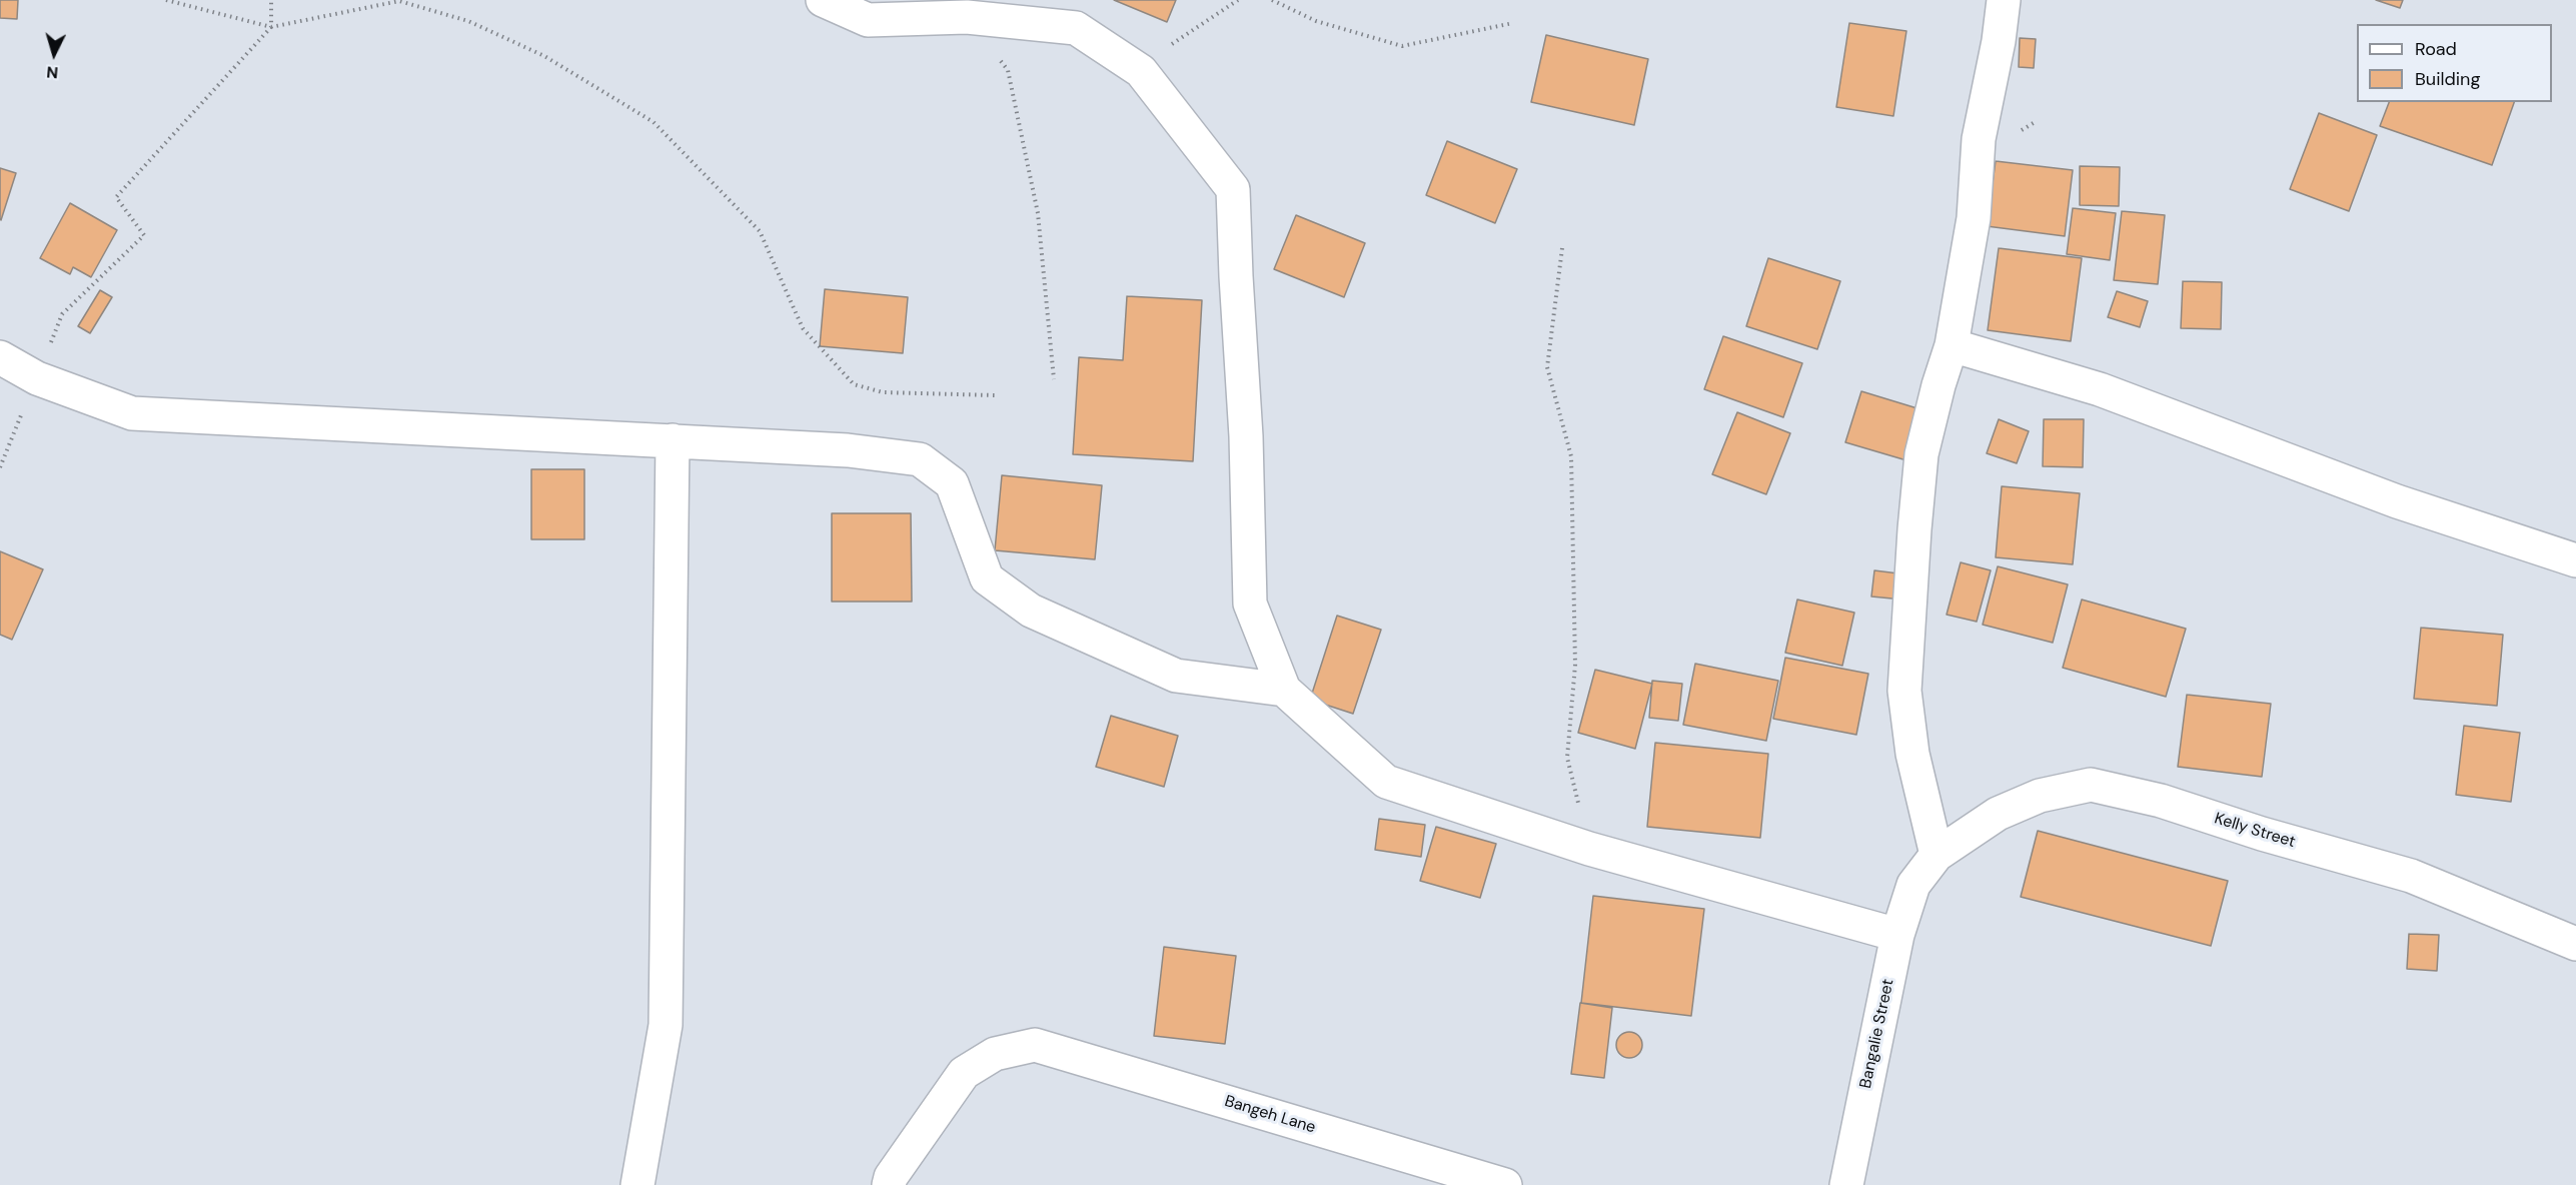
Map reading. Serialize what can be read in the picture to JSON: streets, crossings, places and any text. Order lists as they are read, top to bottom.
{
  "streets": {
    "street": ["Kelly Street", "Bangalie Street", "Bangeh Lane"]
  },
  "crossings": [
    ["Kelly Street", "Bangalie Street"]
  ],
  "legend": ["Road", "Building"],
  "north": "bottom"
}
